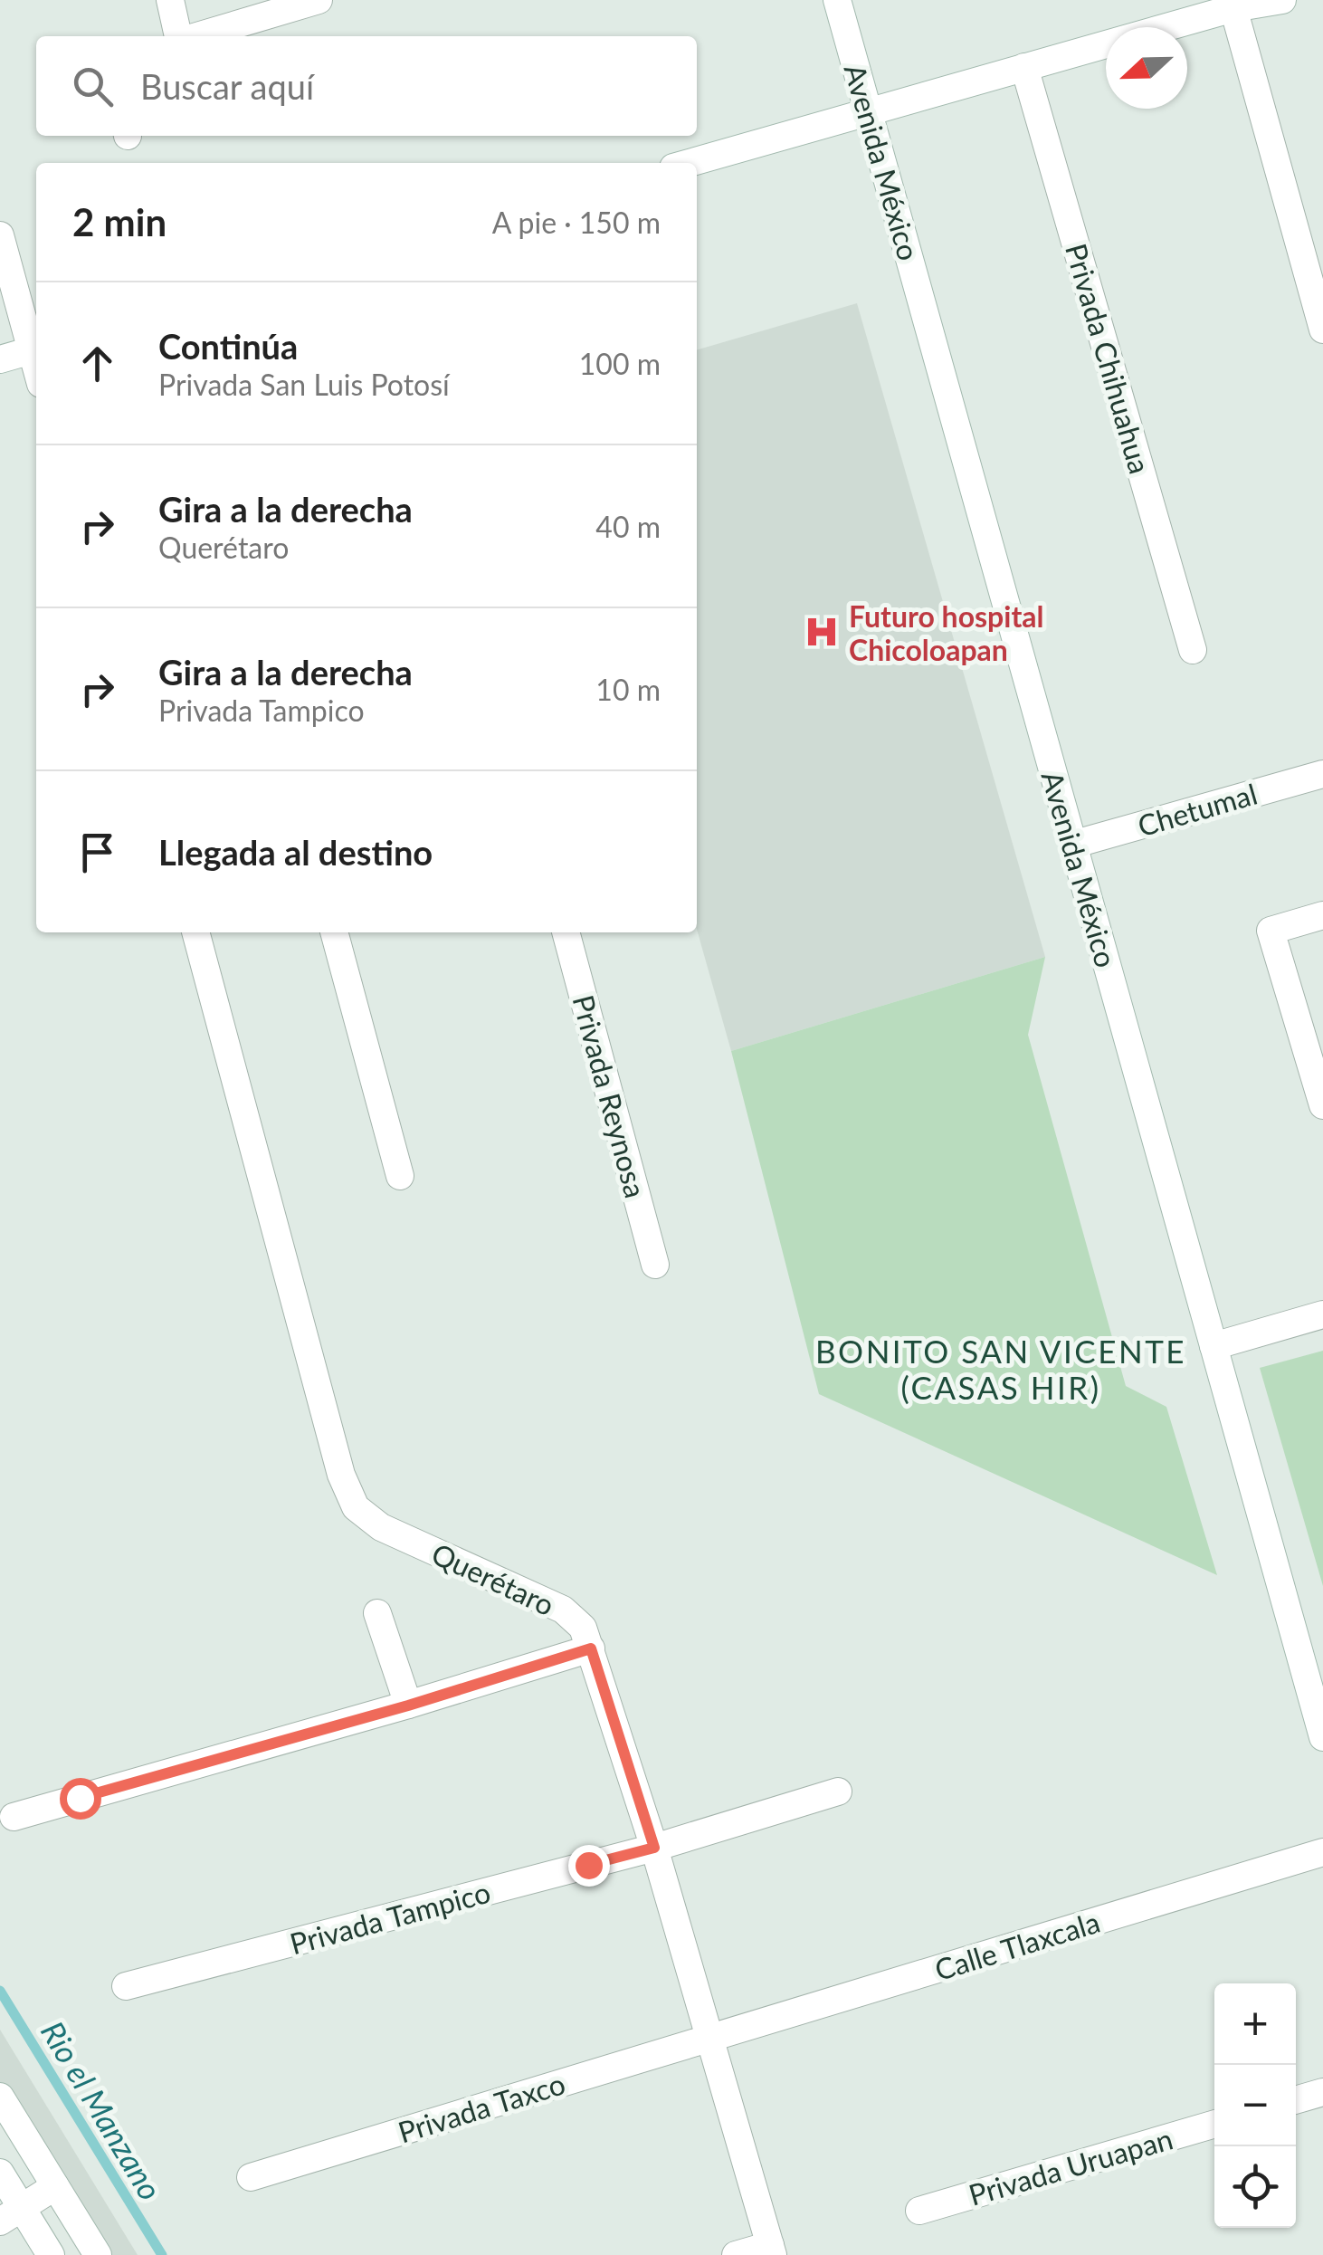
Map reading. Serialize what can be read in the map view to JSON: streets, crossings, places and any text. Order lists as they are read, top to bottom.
{
  "streets": {
    "street": [
      "Avenida México",
      "Privada Chihuahua",
      "Chetumal",
      "Privada Reynosa",
      "Querétaro",
      "Privada Tampico",
      "Calle Tlaxcala",
      "Privada Taxco",
      "Privada Uruapan"
    ]
  },
  "crossings": [
    ["Avenida México", "Chetumal"],
    ["Querétaro", "Privada Tampico"],
    ["Querétaro", "Calle Tlaxcala"],
    ["Querétaro", "Privada Taxco"],
    ["Calle Tlaxcala", "Privada Taxco"]
  ],
  "districts": ["BONITO SAN VICENTE (CASAS HIR)"],
  "water": ["Rio el Manzano"],
  "places": {
    "hospital": ["Futuro hospital Chicoloapan"]
  },
  "north": "left",
  "page": {
    "search": "Buscar aquí",
    "heading": ["2 min", "A pie · 150 m"],
    "list": [
      ["Continúa", "Privada San Luis Potosí", "100 m"],
      ["Gira a la derecha", "Querétaro", "40 m"],
      ["Gira a la derecha", "Privada Tampico", "10 m"],
      "Llegada al destino"
    ],
    "map_buttons": ["+", "−"]
  }
}
